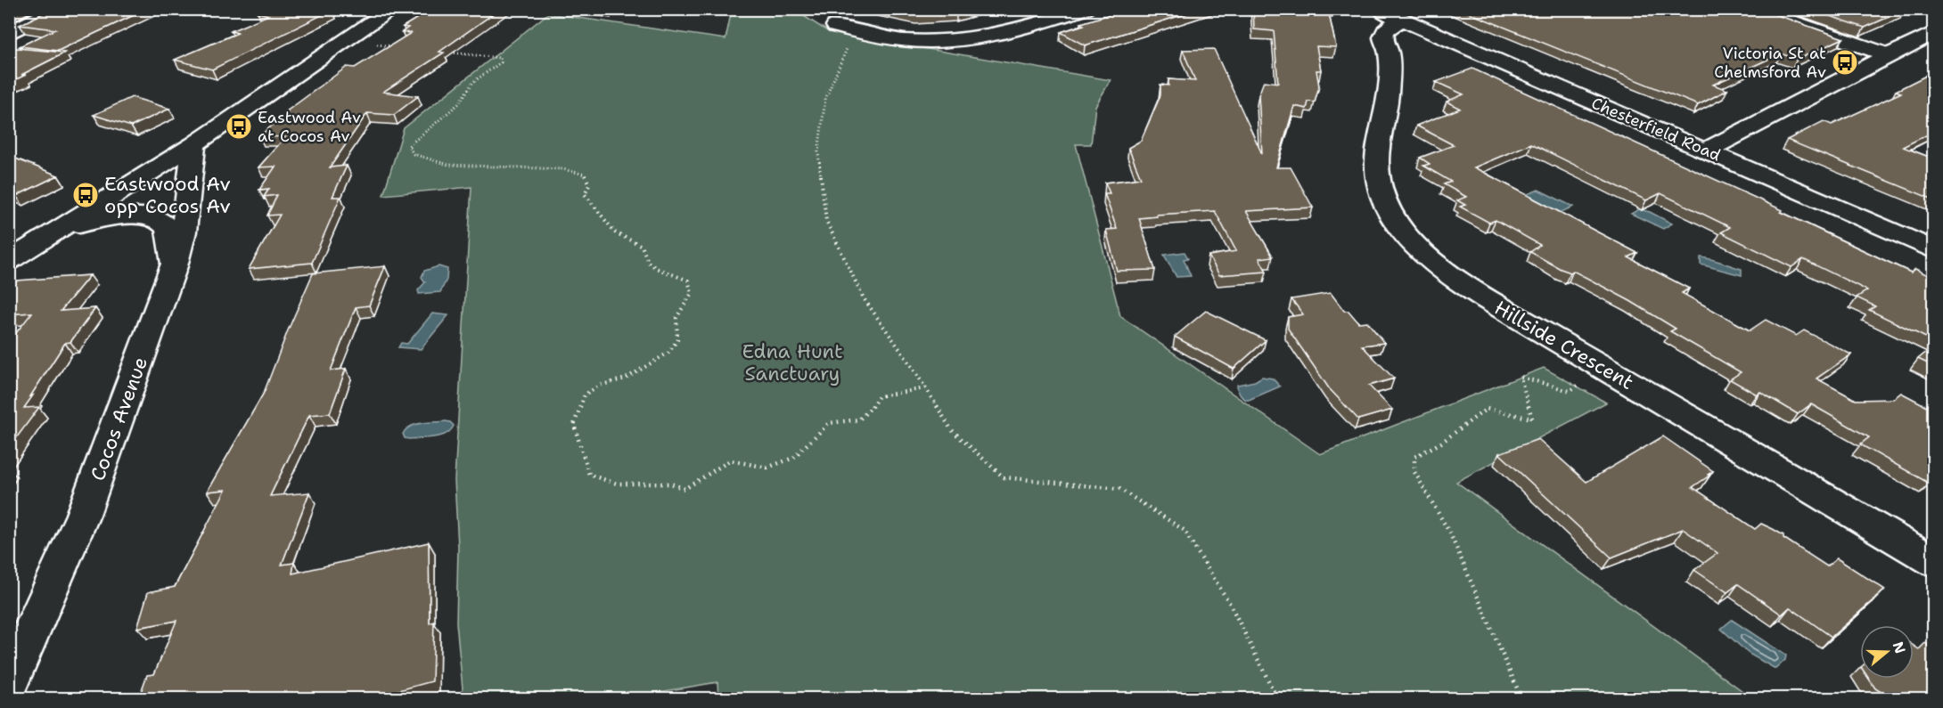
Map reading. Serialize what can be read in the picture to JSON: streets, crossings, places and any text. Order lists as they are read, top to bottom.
{
  "streets": {
    "street": ["Chesterfield Road", "Hillside Crescent", "Cocos Avenue"]
  },
  "crossings": [
    ["Chesterfield Road", "Hillside Crescent"]
  ],
  "parks": ["Edna Hunt Sanctuary"],
  "places": {
    "bus stop": ["Victoria St at Chelmsford Av", "Eastwood Av at Cocos Av", "Eastwood Av opp Cocos Av"]
  },
  "north": "right"
}
